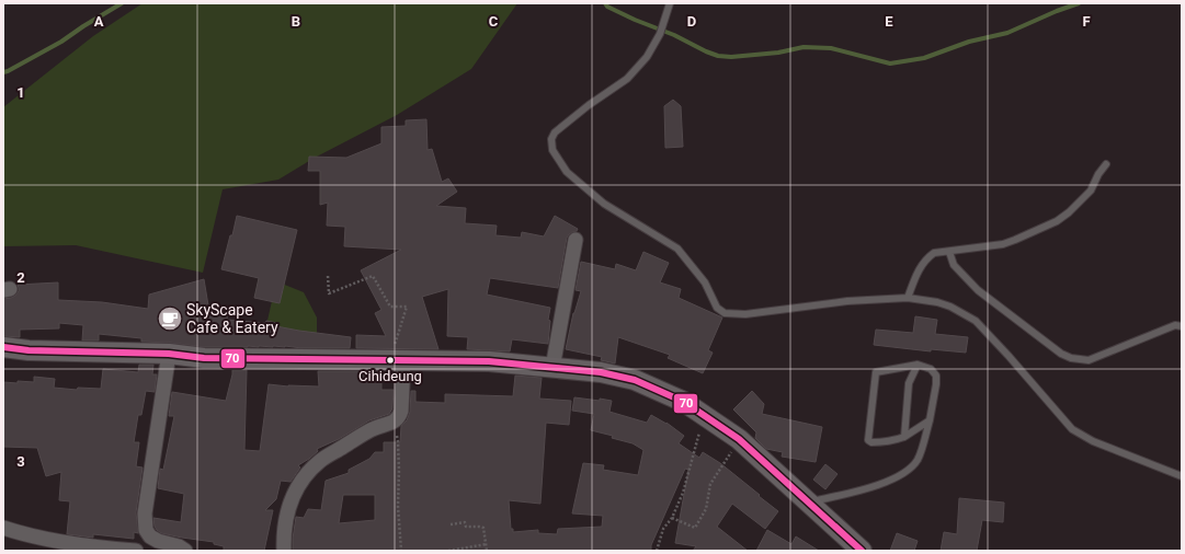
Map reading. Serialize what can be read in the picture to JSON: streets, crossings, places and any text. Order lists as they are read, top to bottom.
{
  "places": {
    "cafe": ["SkyScape Cafe & Eatery"],
    "other": ["Cihideung"]
  },
  "lines": ["transit line 70"],
  "grid": {
    "columns": [
      "A",
      "B",
      "C",
      "D",
      "E",
      "F"
    ],
    "rows": ["1", "2", "3"]
  }
}
